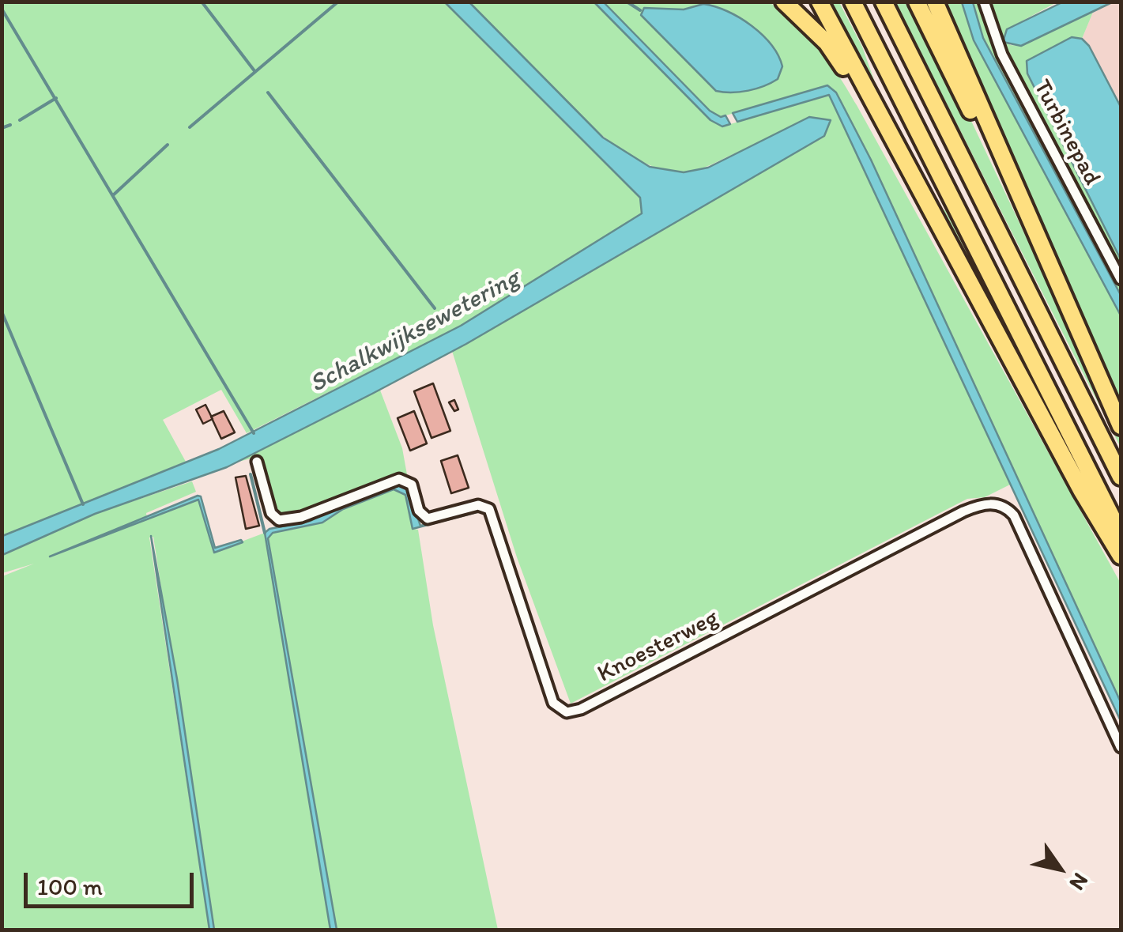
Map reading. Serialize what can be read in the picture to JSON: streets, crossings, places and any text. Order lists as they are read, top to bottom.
{
  "streets": {
    "street": ["Turbinepad", "Knoesterweg"]
  },
  "water": ["Schalkwijksewetering"],
  "scale_bar": "100 m",
  "north": "bottom right"
}
